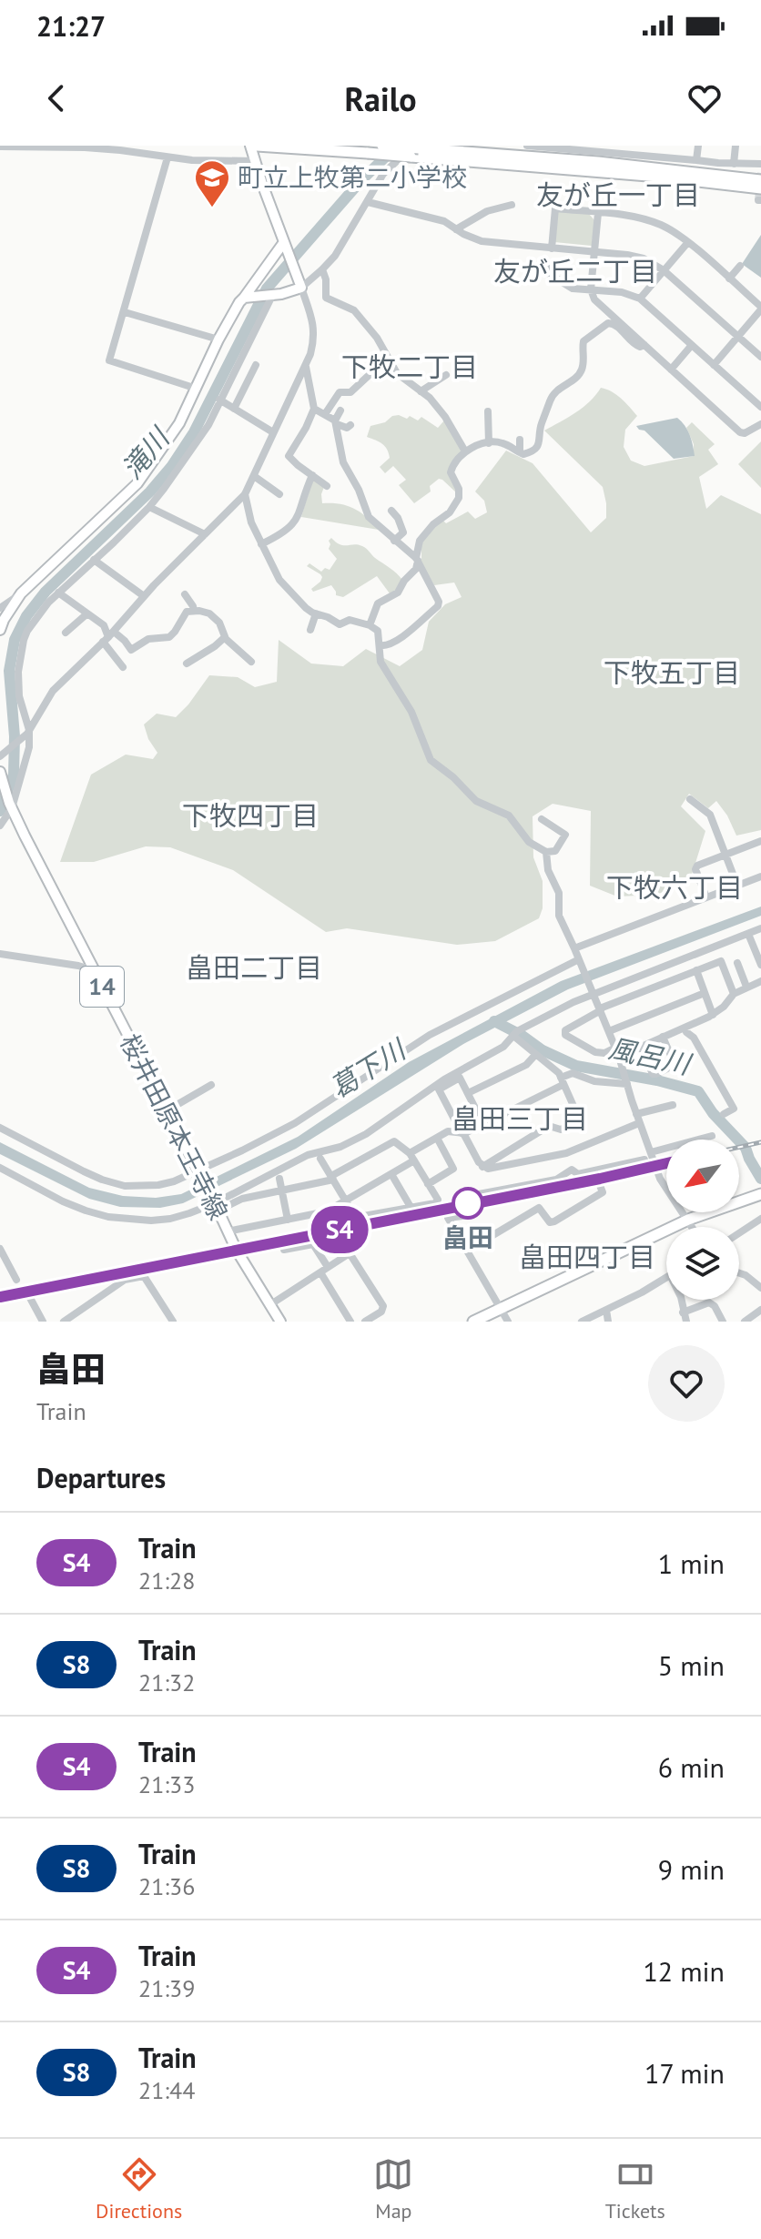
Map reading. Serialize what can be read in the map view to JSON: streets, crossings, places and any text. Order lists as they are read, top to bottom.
{
  "streets": {
    "main road": ["14", "桜井田原本王寺線"]
  },
  "districts": [
    "友が丘一丁目",
    "友が丘二丁目",
    "下牧二丁目",
    "下牧五丁目",
    "下牧四丁目",
    "下牧六丁目",
    "畠田二丁目",
    "畠田三丁目",
    "畠田四丁目"
  ],
  "water": ["滝川", "風呂川", "葛下川"],
  "places": {
    "school or university": ["町立上牧第二小学校"],
    "other": ["畠田"]
  },
  "north": "bottom left",
  "page": {
    "status": "21:27",
    "header": "Railo",
    "on_map": "S4",
    "heading": [
      ["畠田", "Train"],
      "Departures"
    ],
    "list": [
      {
        "mark": "S4",
        "name": "Train",
        "note": "21:28",
        "value": "1 min"
      },
      {
        "mark": "S8",
        "name": "Train",
        "note": "21:32",
        "value": "5 min"
      },
      {
        "mark": "S4",
        "name": "Train",
        "note": "21:33",
        "value": "6 min"
      },
      {
        "mark": "S8",
        "name": "Train",
        "note": "21:36",
        "value": "9 min"
      },
      {
        "mark": "S4",
        "name": "Train",
        "note": "21:39",
        "value": "12 min"
      },
      {
        "mark": "S8",
        "name": "Train",
        "note": "21:44",
        "value": "17 min"
      }
    ],
    "tabs": ["Directions", "Map", "Tickets"]
  }
}
